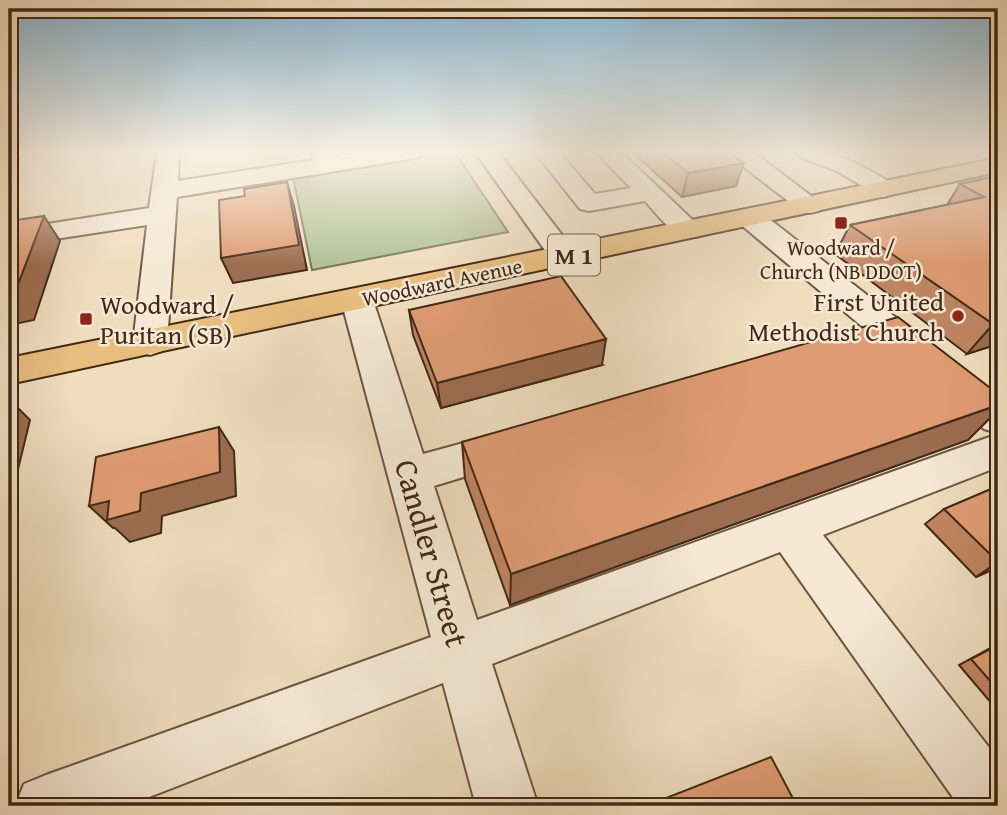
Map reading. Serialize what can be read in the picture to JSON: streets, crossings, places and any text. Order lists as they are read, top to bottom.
{
  "streets": {
    "main road": ["M 1", "Woodward Avenue"],
    "street": ["Candler Street"]
  },
  "crossings": [
    ["Woodward Avenue", "Candler Street"]
  ],
  "places": {
    "transit": ["Woodward / Church (NB DDOT)", "Woodward / Puritan (SB)"],
    "other": ["First United Methodist Church"]
  }
}
